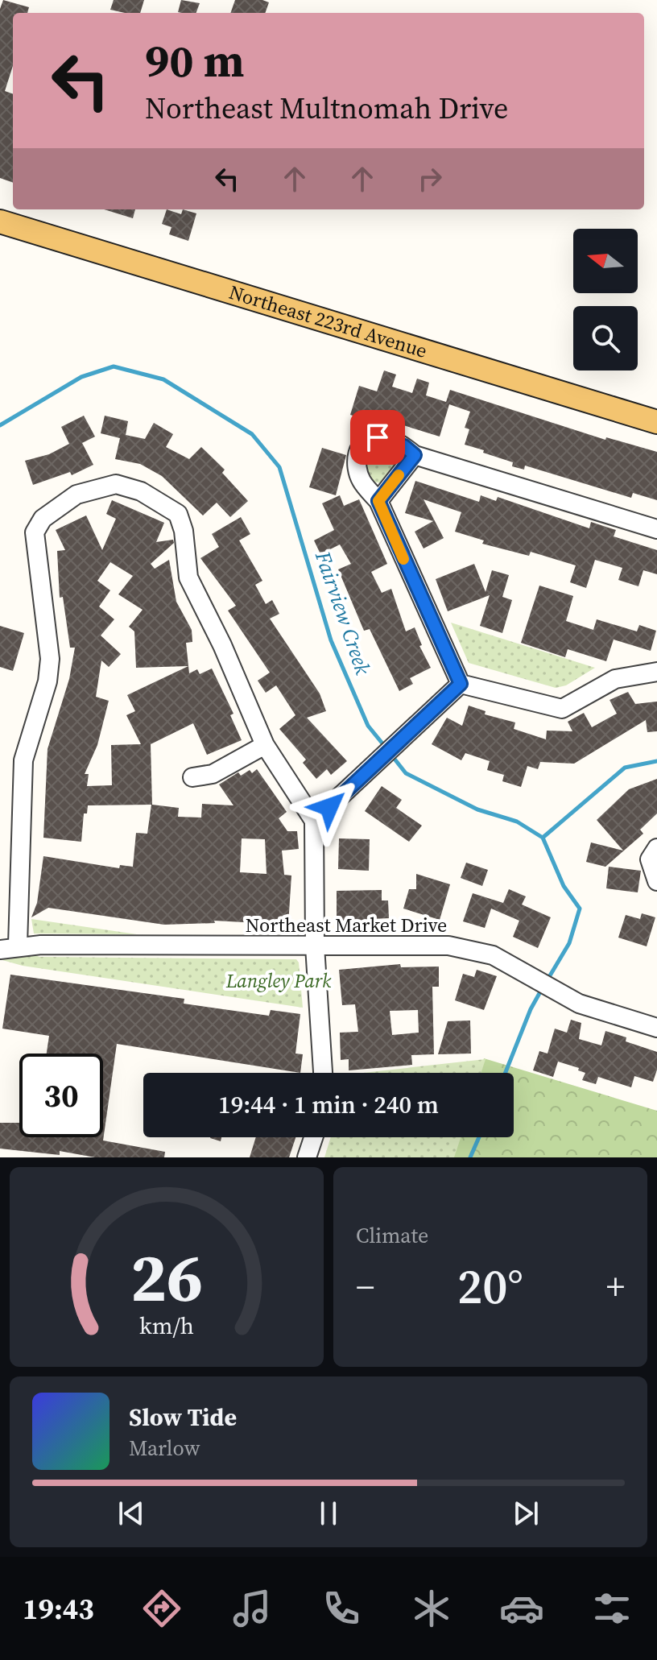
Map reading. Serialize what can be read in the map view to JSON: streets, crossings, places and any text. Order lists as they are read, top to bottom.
{
  "streets": {
    "main road": ["Northeast 223rd Avenue"],
    "street": ["Northeast Market Drive"]
  },
  "water": ["Fairview Creek"],
  "parks": ["Langley Park"],
  "north": "left",
  "page": {
    "turn": ["90 m", "Northeast Multnomah Drive"],
    "limit": "30",
    "trip": "19:44 · 1 min · 240 m",
    "tile": "Climate",
    "heat": ["−", "20°", "+"],
    "song": ["Slow Tide", "Marlow"],
    "tabs": "19:43",
    "gauge": ["26", "km/h"]
  }
}
